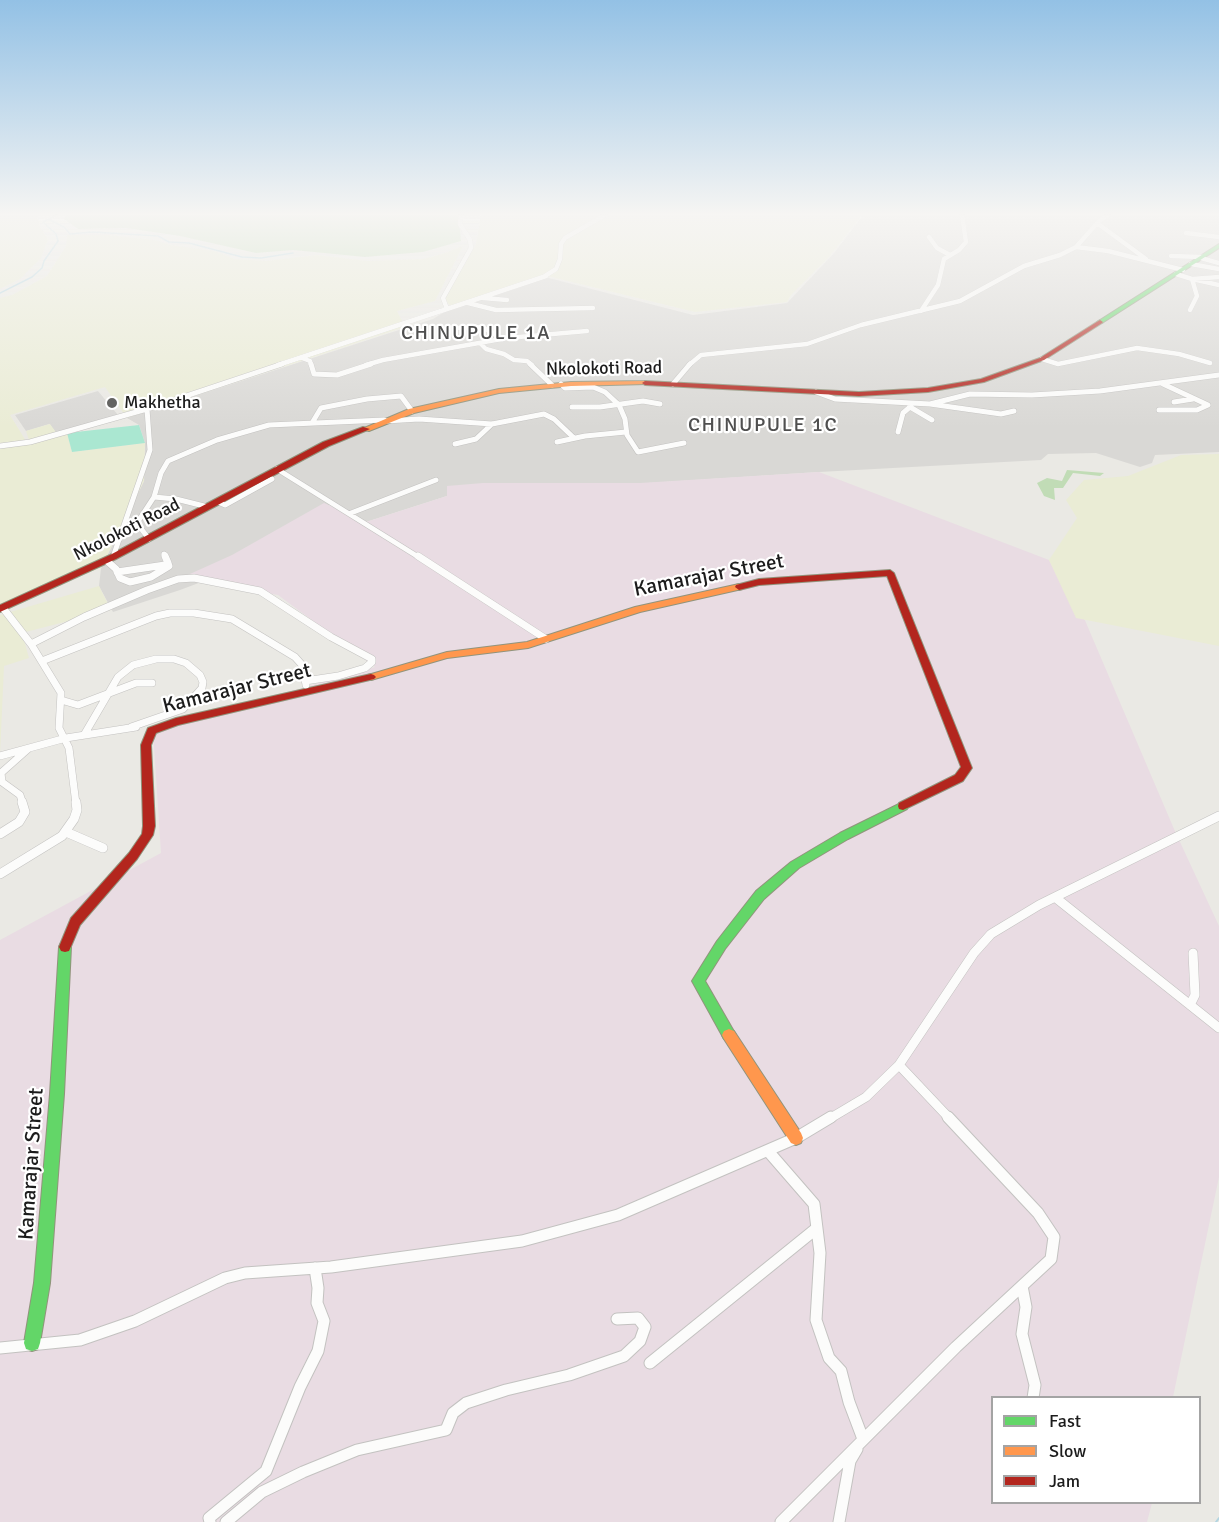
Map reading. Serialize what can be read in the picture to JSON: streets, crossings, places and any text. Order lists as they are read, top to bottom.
{
  "streets": {
    "street": ["Nkolokoti Road", "Kamarajar Street"]
  },
  "districts": ["CHINUPULE 1A", "CHINUPULE 1C"],
  "places": ["Makhetha"],
  "legend": ["Fast", "Slow", "Jam"]
}
